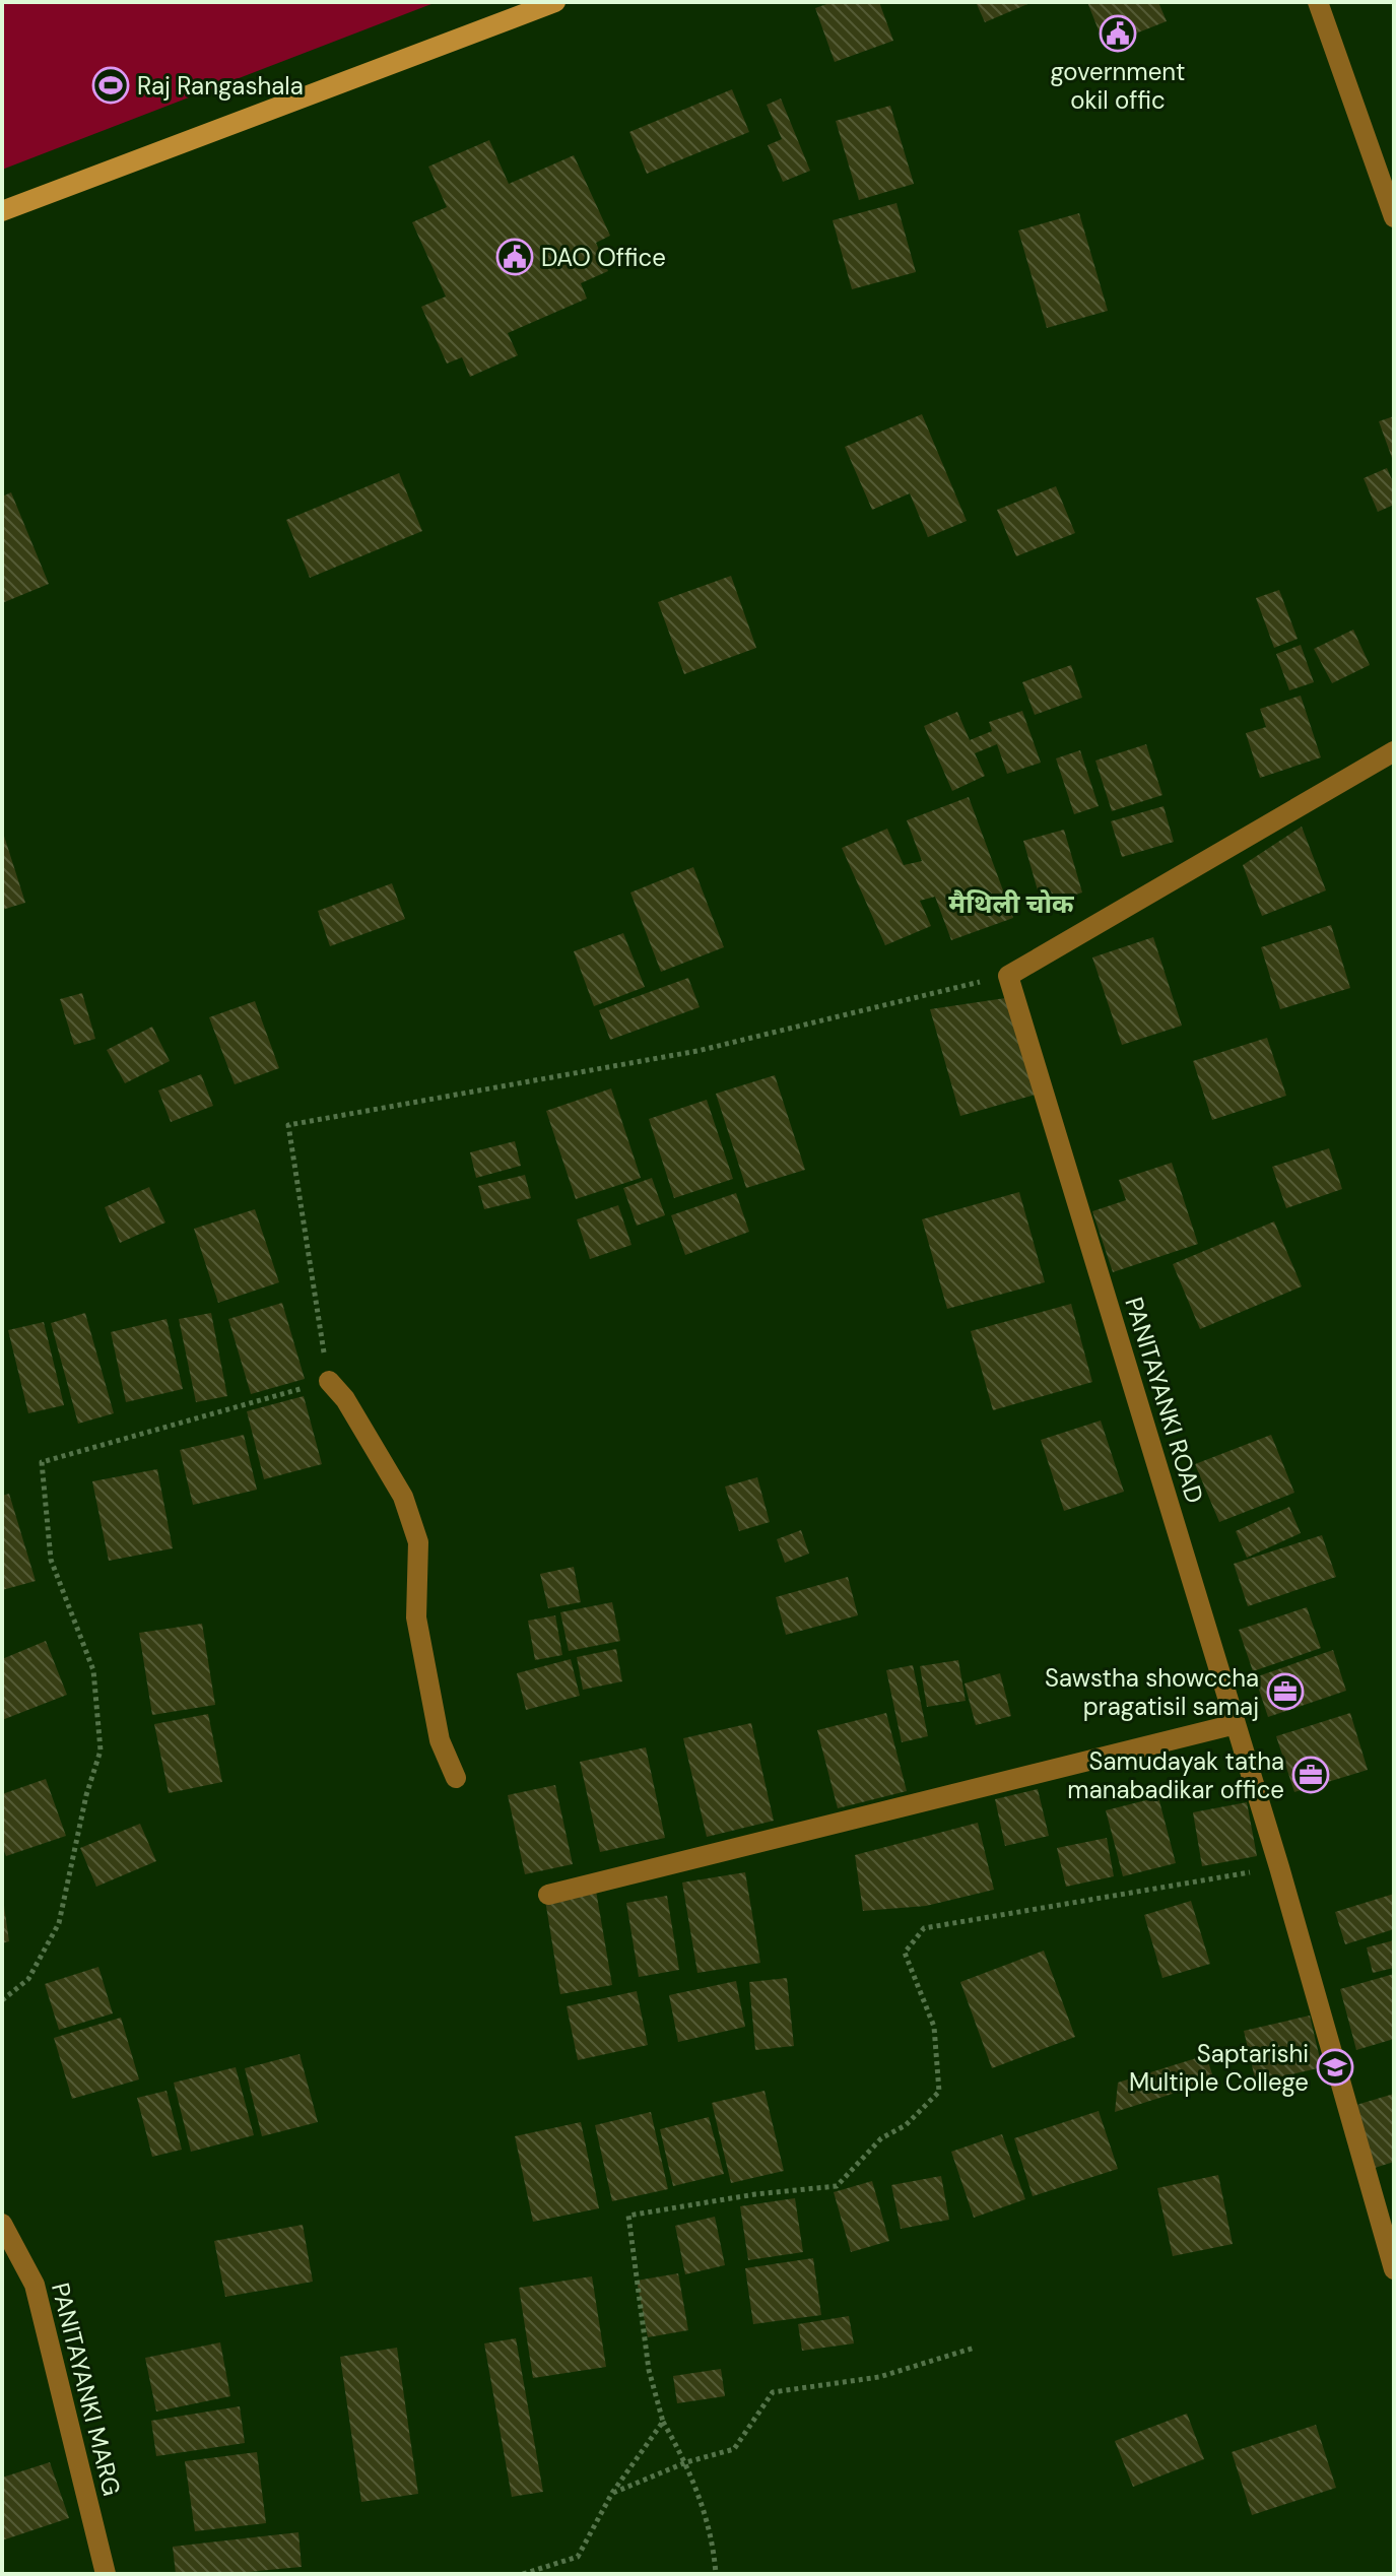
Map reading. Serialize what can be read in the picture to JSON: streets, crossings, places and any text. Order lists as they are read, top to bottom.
{
  "streets": {
    "street": ["PANITAYANKI ROAD", "PANITAYANKI MARG"]
  },
  "districts": ["मैथिली चोक"],
  "places": {
    "public building": ["government okil offic", "DAO Office"],
    "sports": ["Raj Rangashala"],
    "office": ["Sawstha showccha pragatisil samaj", "Samudayak tatha manabadikar office"],
    "school or university": ["Saptarishi Multiple College"]
  }
}
